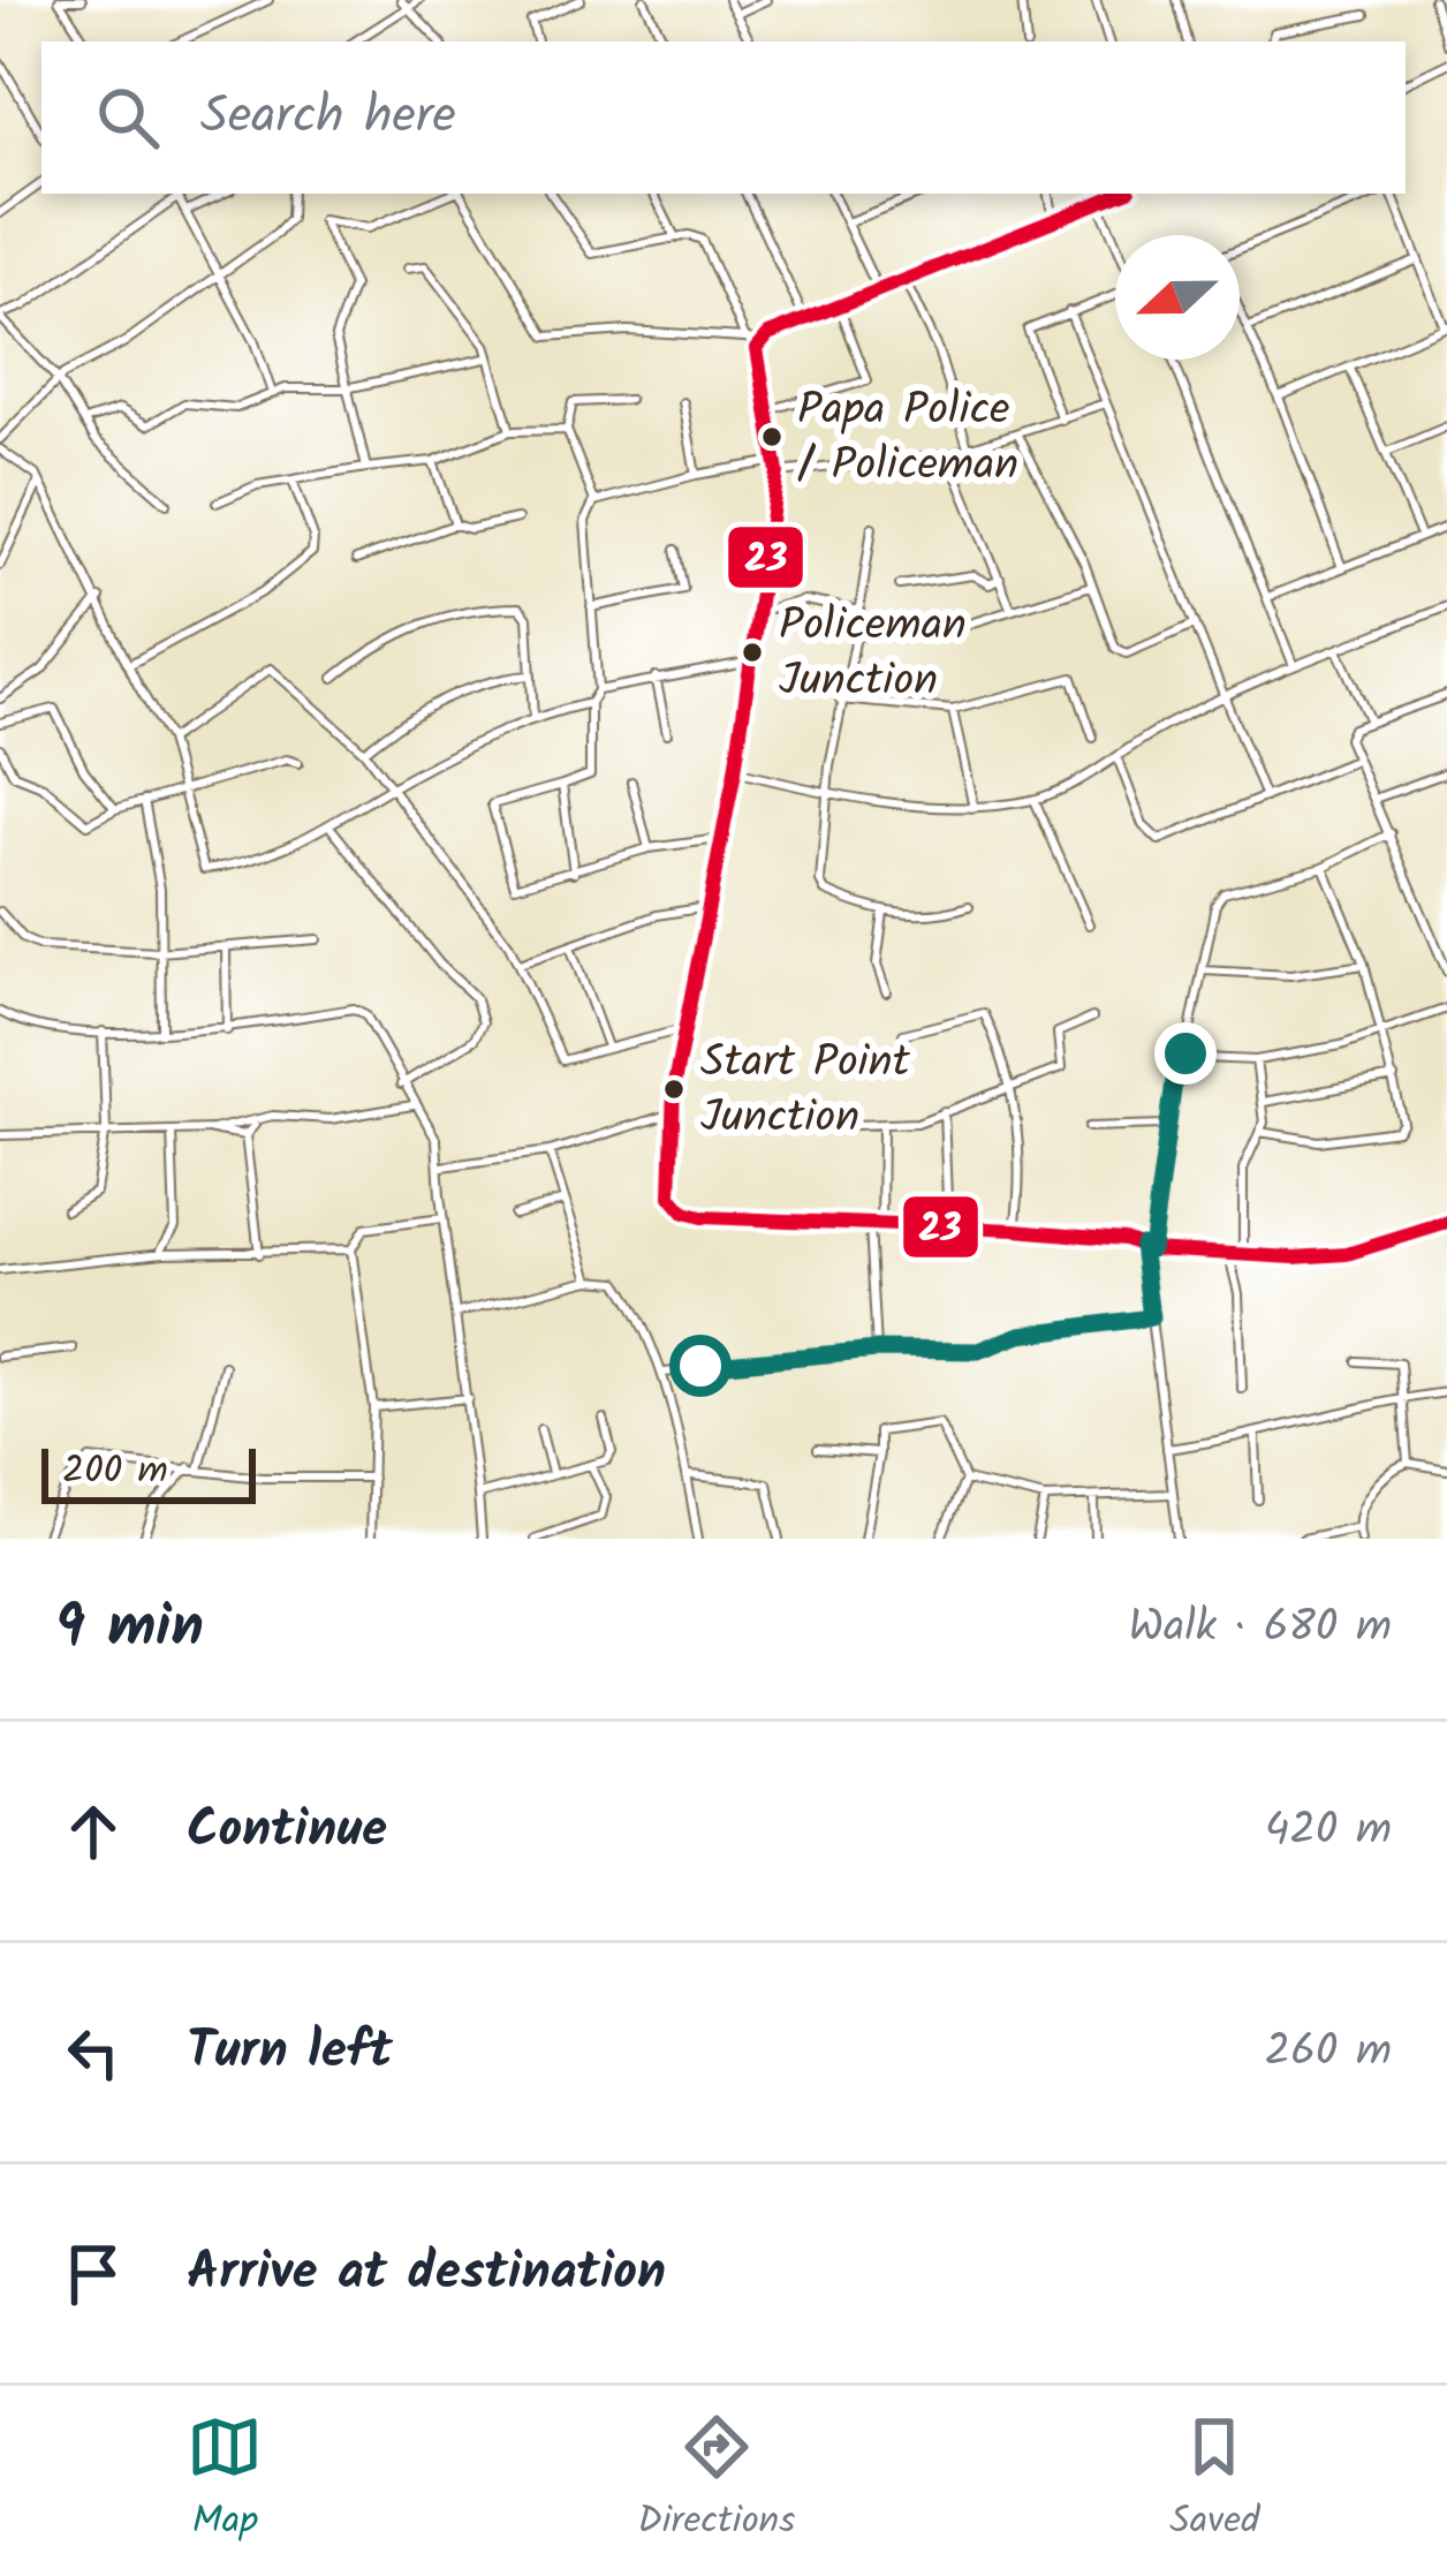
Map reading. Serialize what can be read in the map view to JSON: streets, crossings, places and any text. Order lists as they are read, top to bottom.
{
  "places": ["Papa Police / Policeman", "Policeman Junction", "Start Point Junction"],
  "lines": ["transit line 23"],
  "scale_bar": "200 m",
  "north": "left",
  "page": {
    "search": "Search here",
    "scale": "200 m",
    "heading": ["9 min", "Walk · 680 m"],
    "list": [
      ["Continue", "420 m"],
      ["Turn left", "260 m"],
      "Arrive at destination"
    ],
    "nav": ["Map", "Directions", "Saved"]
  }
}
